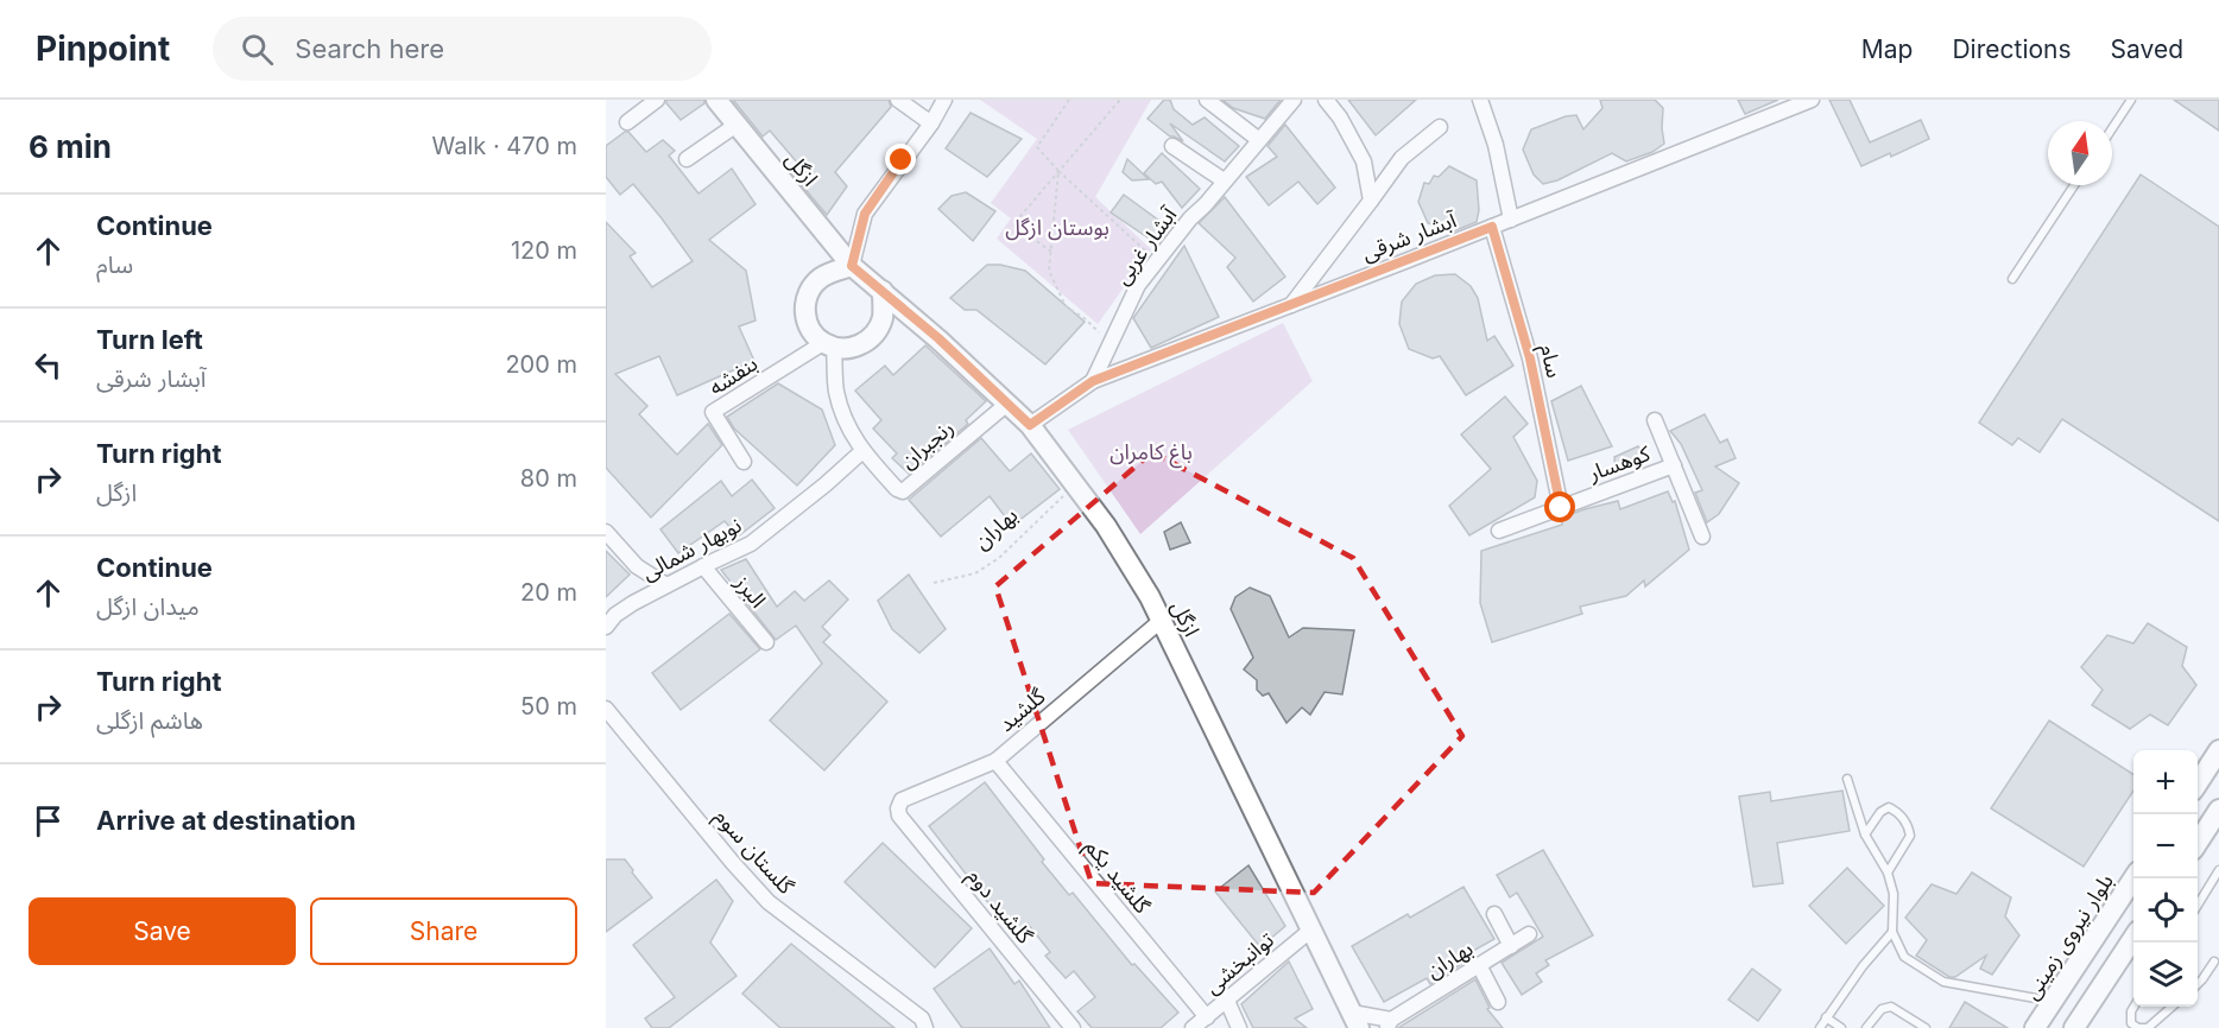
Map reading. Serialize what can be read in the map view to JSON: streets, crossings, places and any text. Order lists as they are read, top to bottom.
{
  "streets": {
    "main road": ["ازگل", "بلوار نیروی زمینی"],
    "street": [
      "آبشار شرقی",
      "آبشار غربی",
      "سام",
      "بنفشه",
      "رنجبران",
      "کوهسار",
      "بهاران",
      "نوبهار شمالی",
      "البرز",
      "گلشید",
      "گلستان سوم",
      "گلشيد يكم",
      "گلشيد دوم",
      "توانبخشی"
    ]
  },
  "crossings": [
    ["ازگل", "آبشار شرقی"],
    ["ازگل", "بنفشه"],
    ["ازگل", "رنجبران"],
    ["ازگل", "بهاران"],
    ["ازگل", "گلشید"],
    ["ازگل", "توانبخشی"],
    ["آبشار شرقی", "آبشار غربی"],
    ["آبشار شرقی", "سام"],
    ["سام", "کوهسار"],
    ["بنفشه", "رنجبران"],
    ["رنجبران", "نوبهار شمالی"],
    ["نوبهار شمالی", "البرز"],
    ["گلشید", "گلشيد يكم"],
    ["گلشید", "گلشيد دوم"],
    ["گلشيد يكم", "توانبخشی"]
  ],
  "parks": ["بوستان ازگل", "باغ کامران"],
  "north": "top",
  "page": {
    "header": "Pinpoint",
    "search": "Search here",
    "nav": ["Map", "Directions", "Saved"],
    "heading": ["6 min", "Walk · 470 m"],
    "list": [
      ["Continue", "سام", "120 m"],
      ["Turn left", "آبشار شرقی", "200 m"],
      ["Turn right", "ازگل", "80 m"],
      ["Continue", "میدان ازگل", "20 m"],
      ["Turn right", "هاشم ازگلی", "50 m"],
      "Arrive at destination"
    ],
    "map_buttons": ["+", "−"],
    "buttons": ["Save", "Share"]
  }
}
